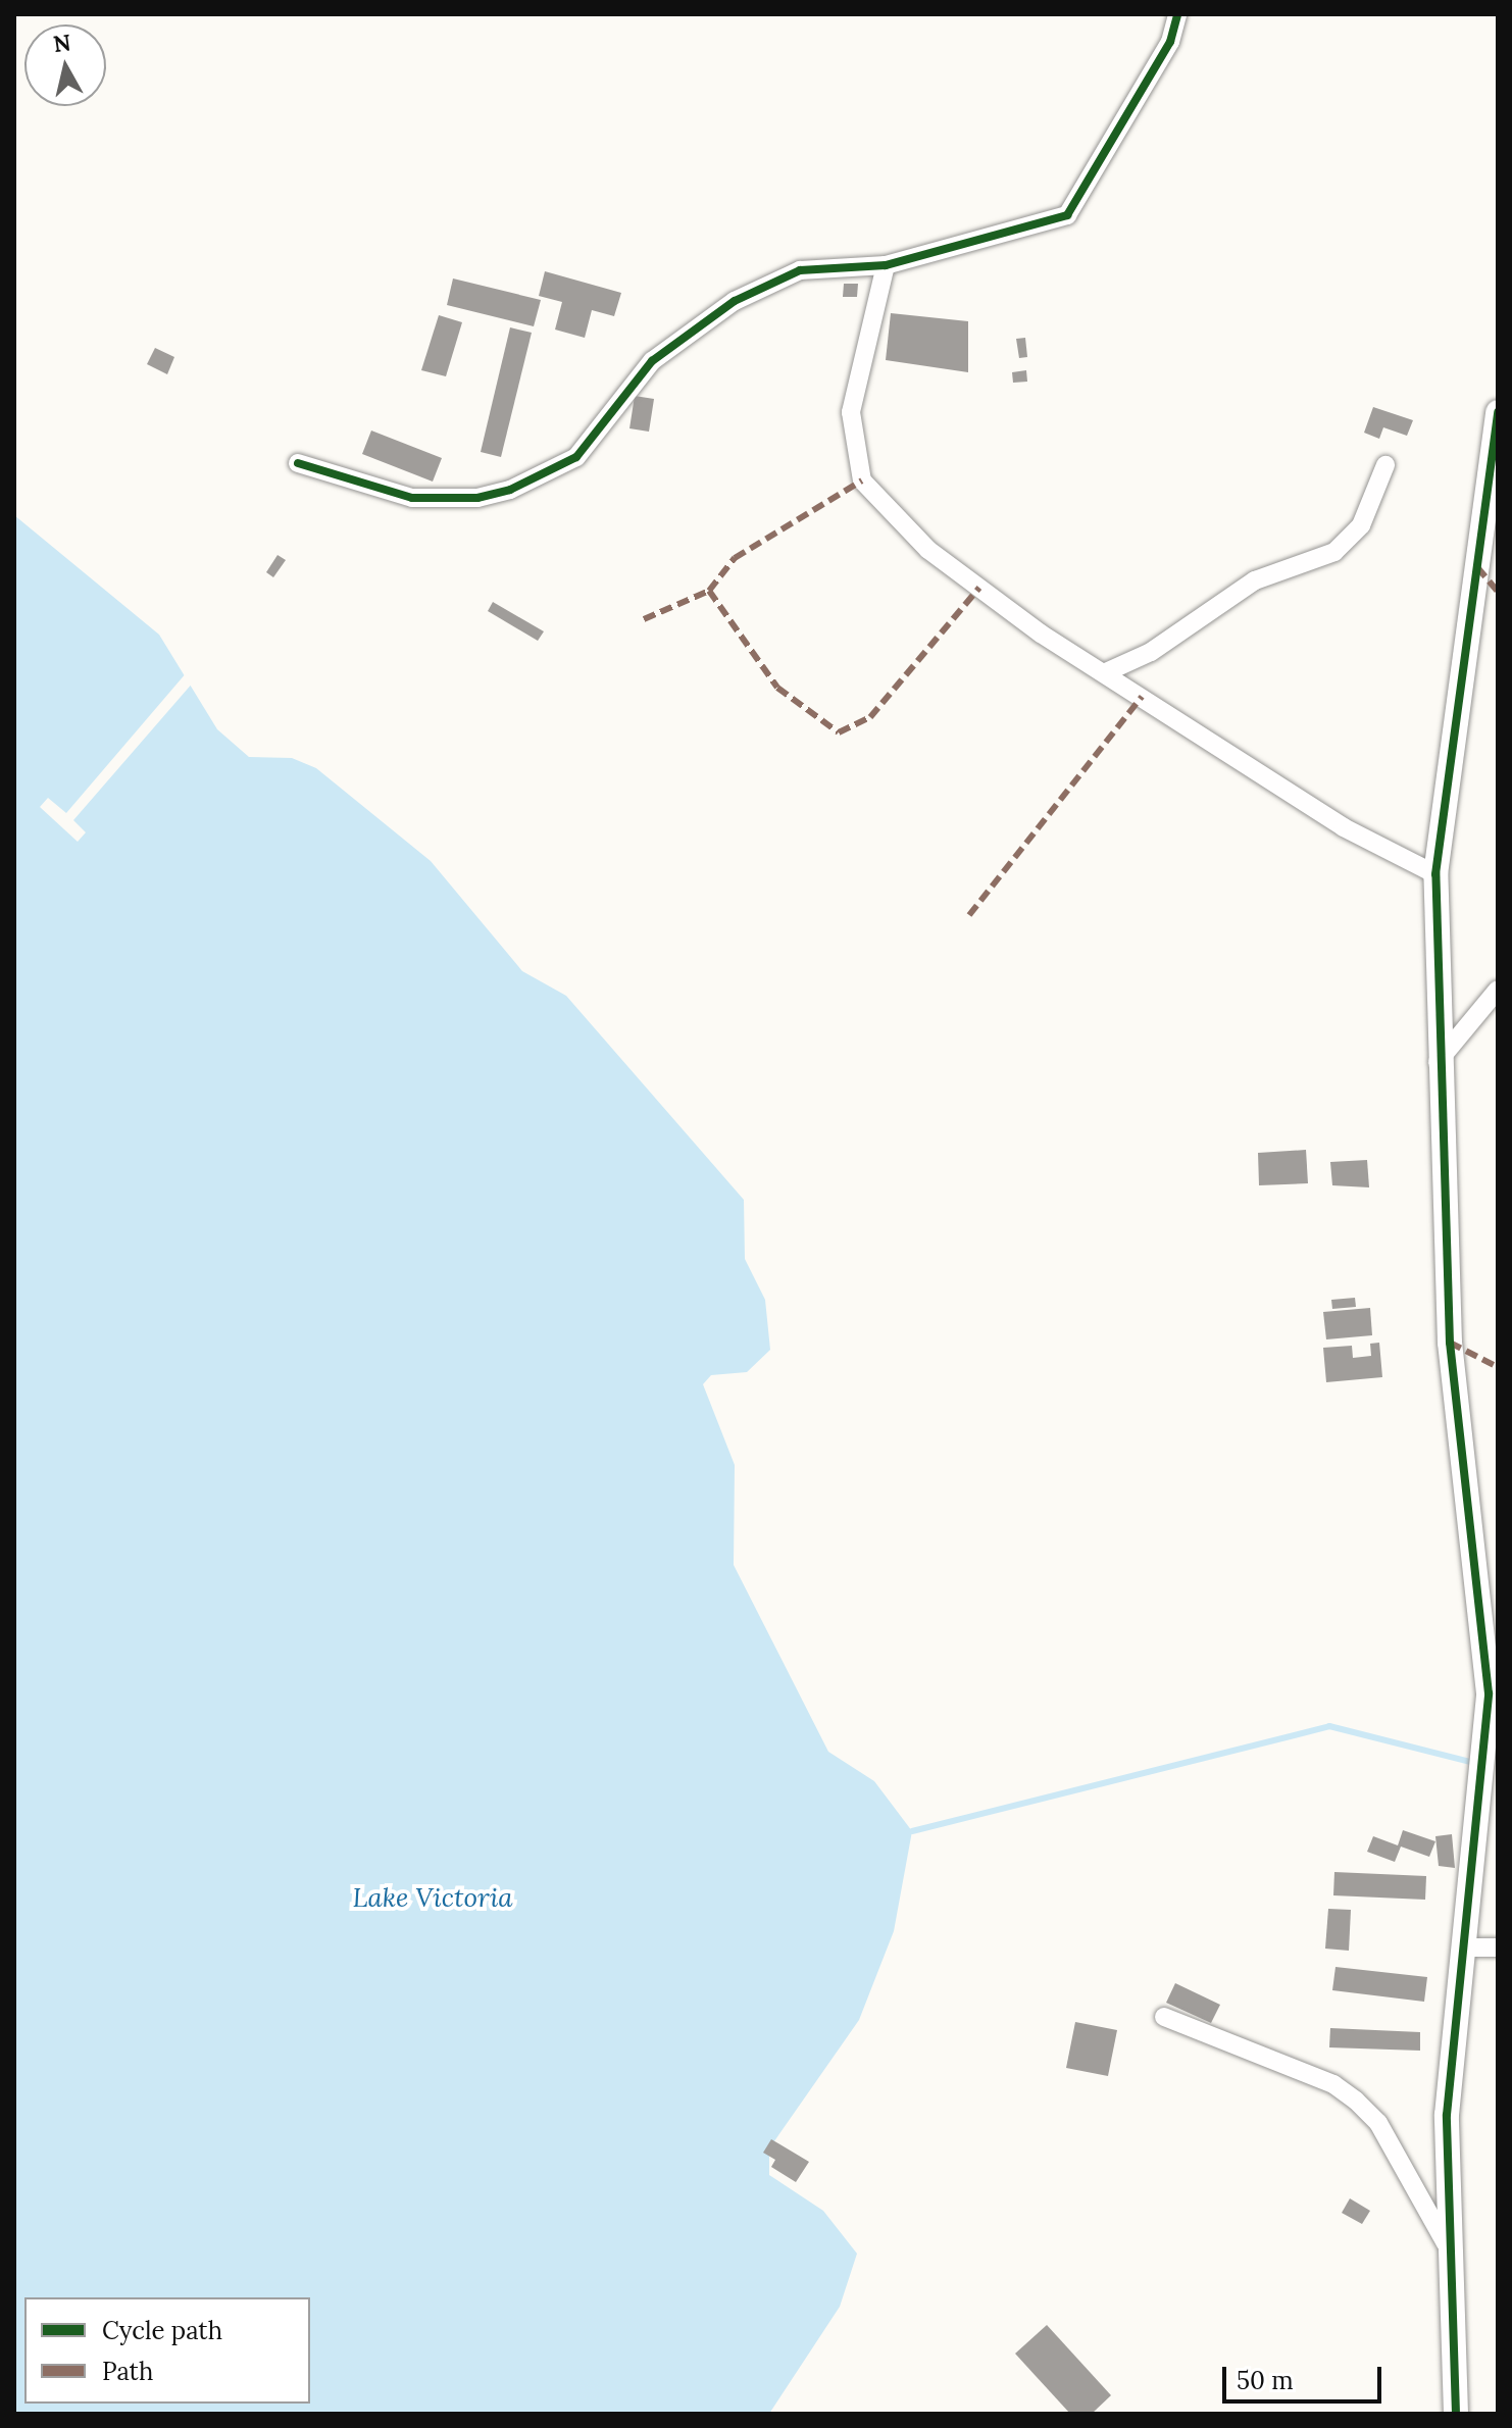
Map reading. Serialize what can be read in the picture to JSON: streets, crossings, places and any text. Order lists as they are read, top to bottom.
{
  "water": ["Lake Victoria"],
  "legend": ["Cycle path", "Path"],
  "scale_bar": "50 m",
  "north": "top"
}
